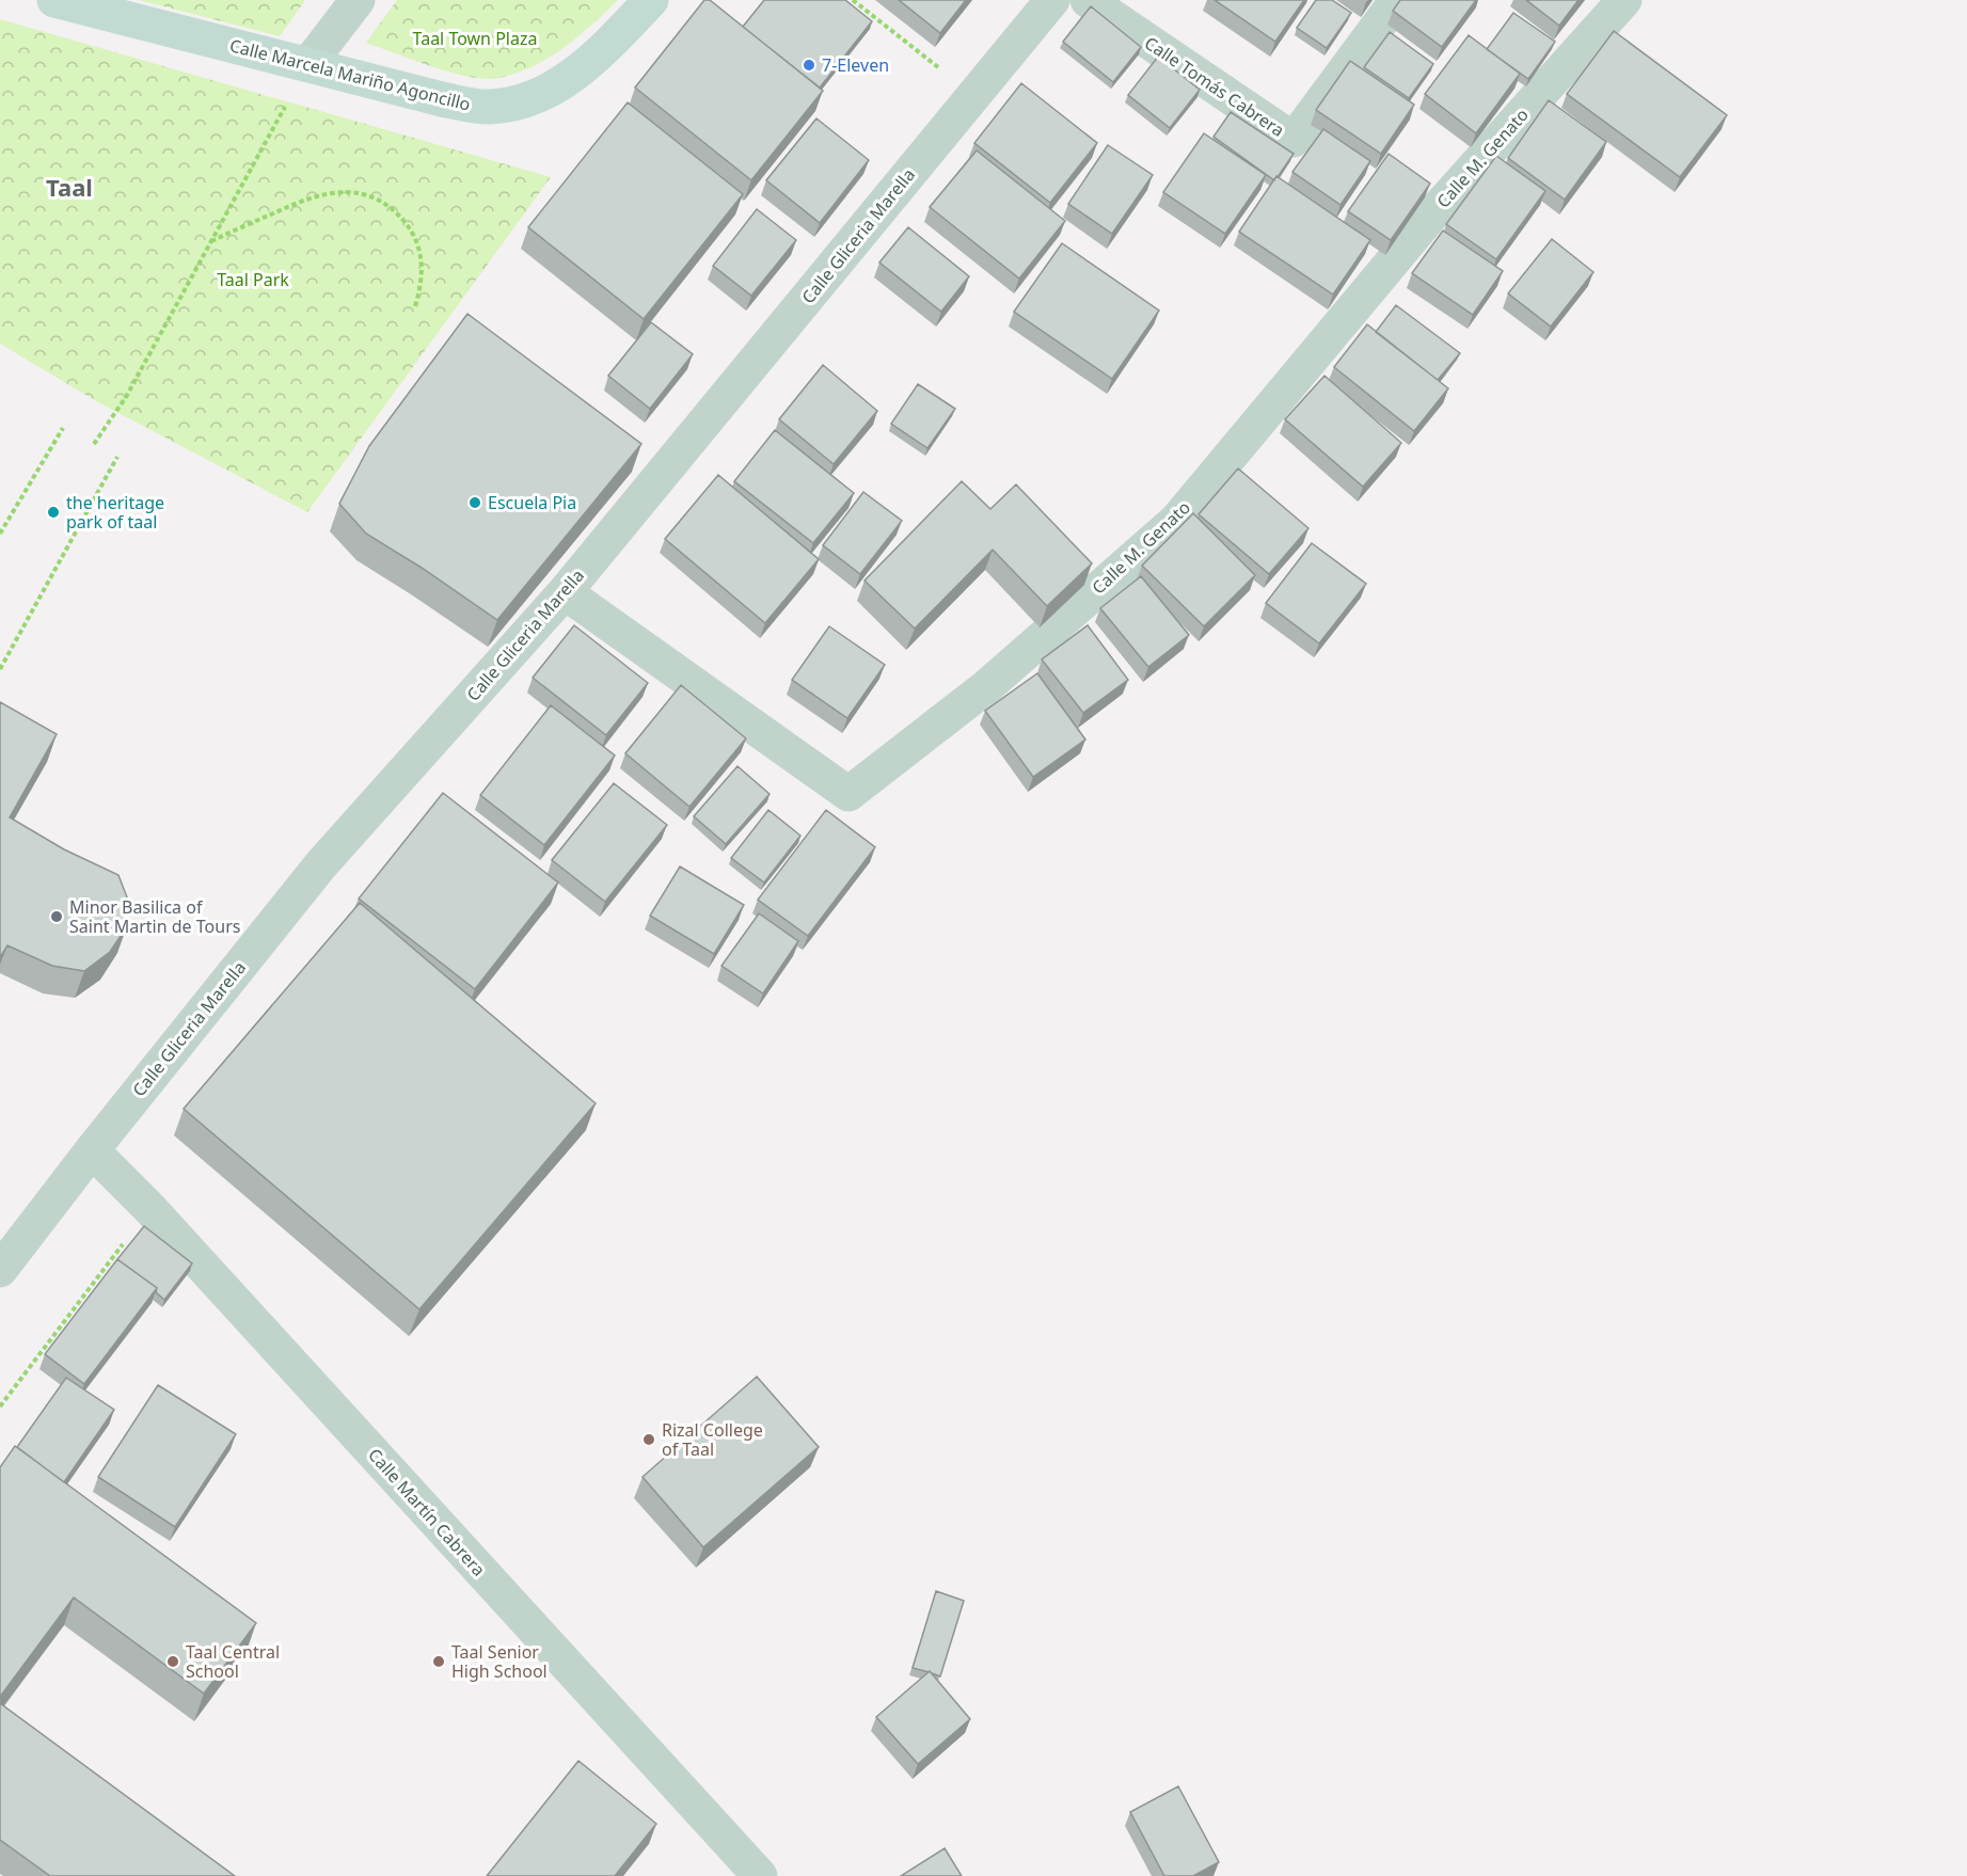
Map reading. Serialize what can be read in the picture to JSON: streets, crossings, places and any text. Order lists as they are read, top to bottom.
{
  "streets": {
    "main road": ["Calle Marcela Mariño Agoncillo"],
    "street": [
      "Calle Tomás Cabrera",
      "Calle M. Genato",
      "Calle Gliceria Marella",
      "Calle Martín Cabrera"
    ]
  },
  "crossings": [
    ["Calle M. Genato", "Calle Gliceria Marella"],
    ["Calle Gliceria Marella", "Calle Martín Cabrera"]
  ],
  "districts": ["Taal"],
  "parks": ["Taal Town Plaza", "Taal Park"],
  "places": [
    "7-Eleven",
    "Escuela Pia",
    "the heritage park of taal",
    "Minor Basilica of Saint Martin de Tours",
    "Rizal College of Taal",
    "Taal Central School",
    "Taal Senior High School"
  ]
}
